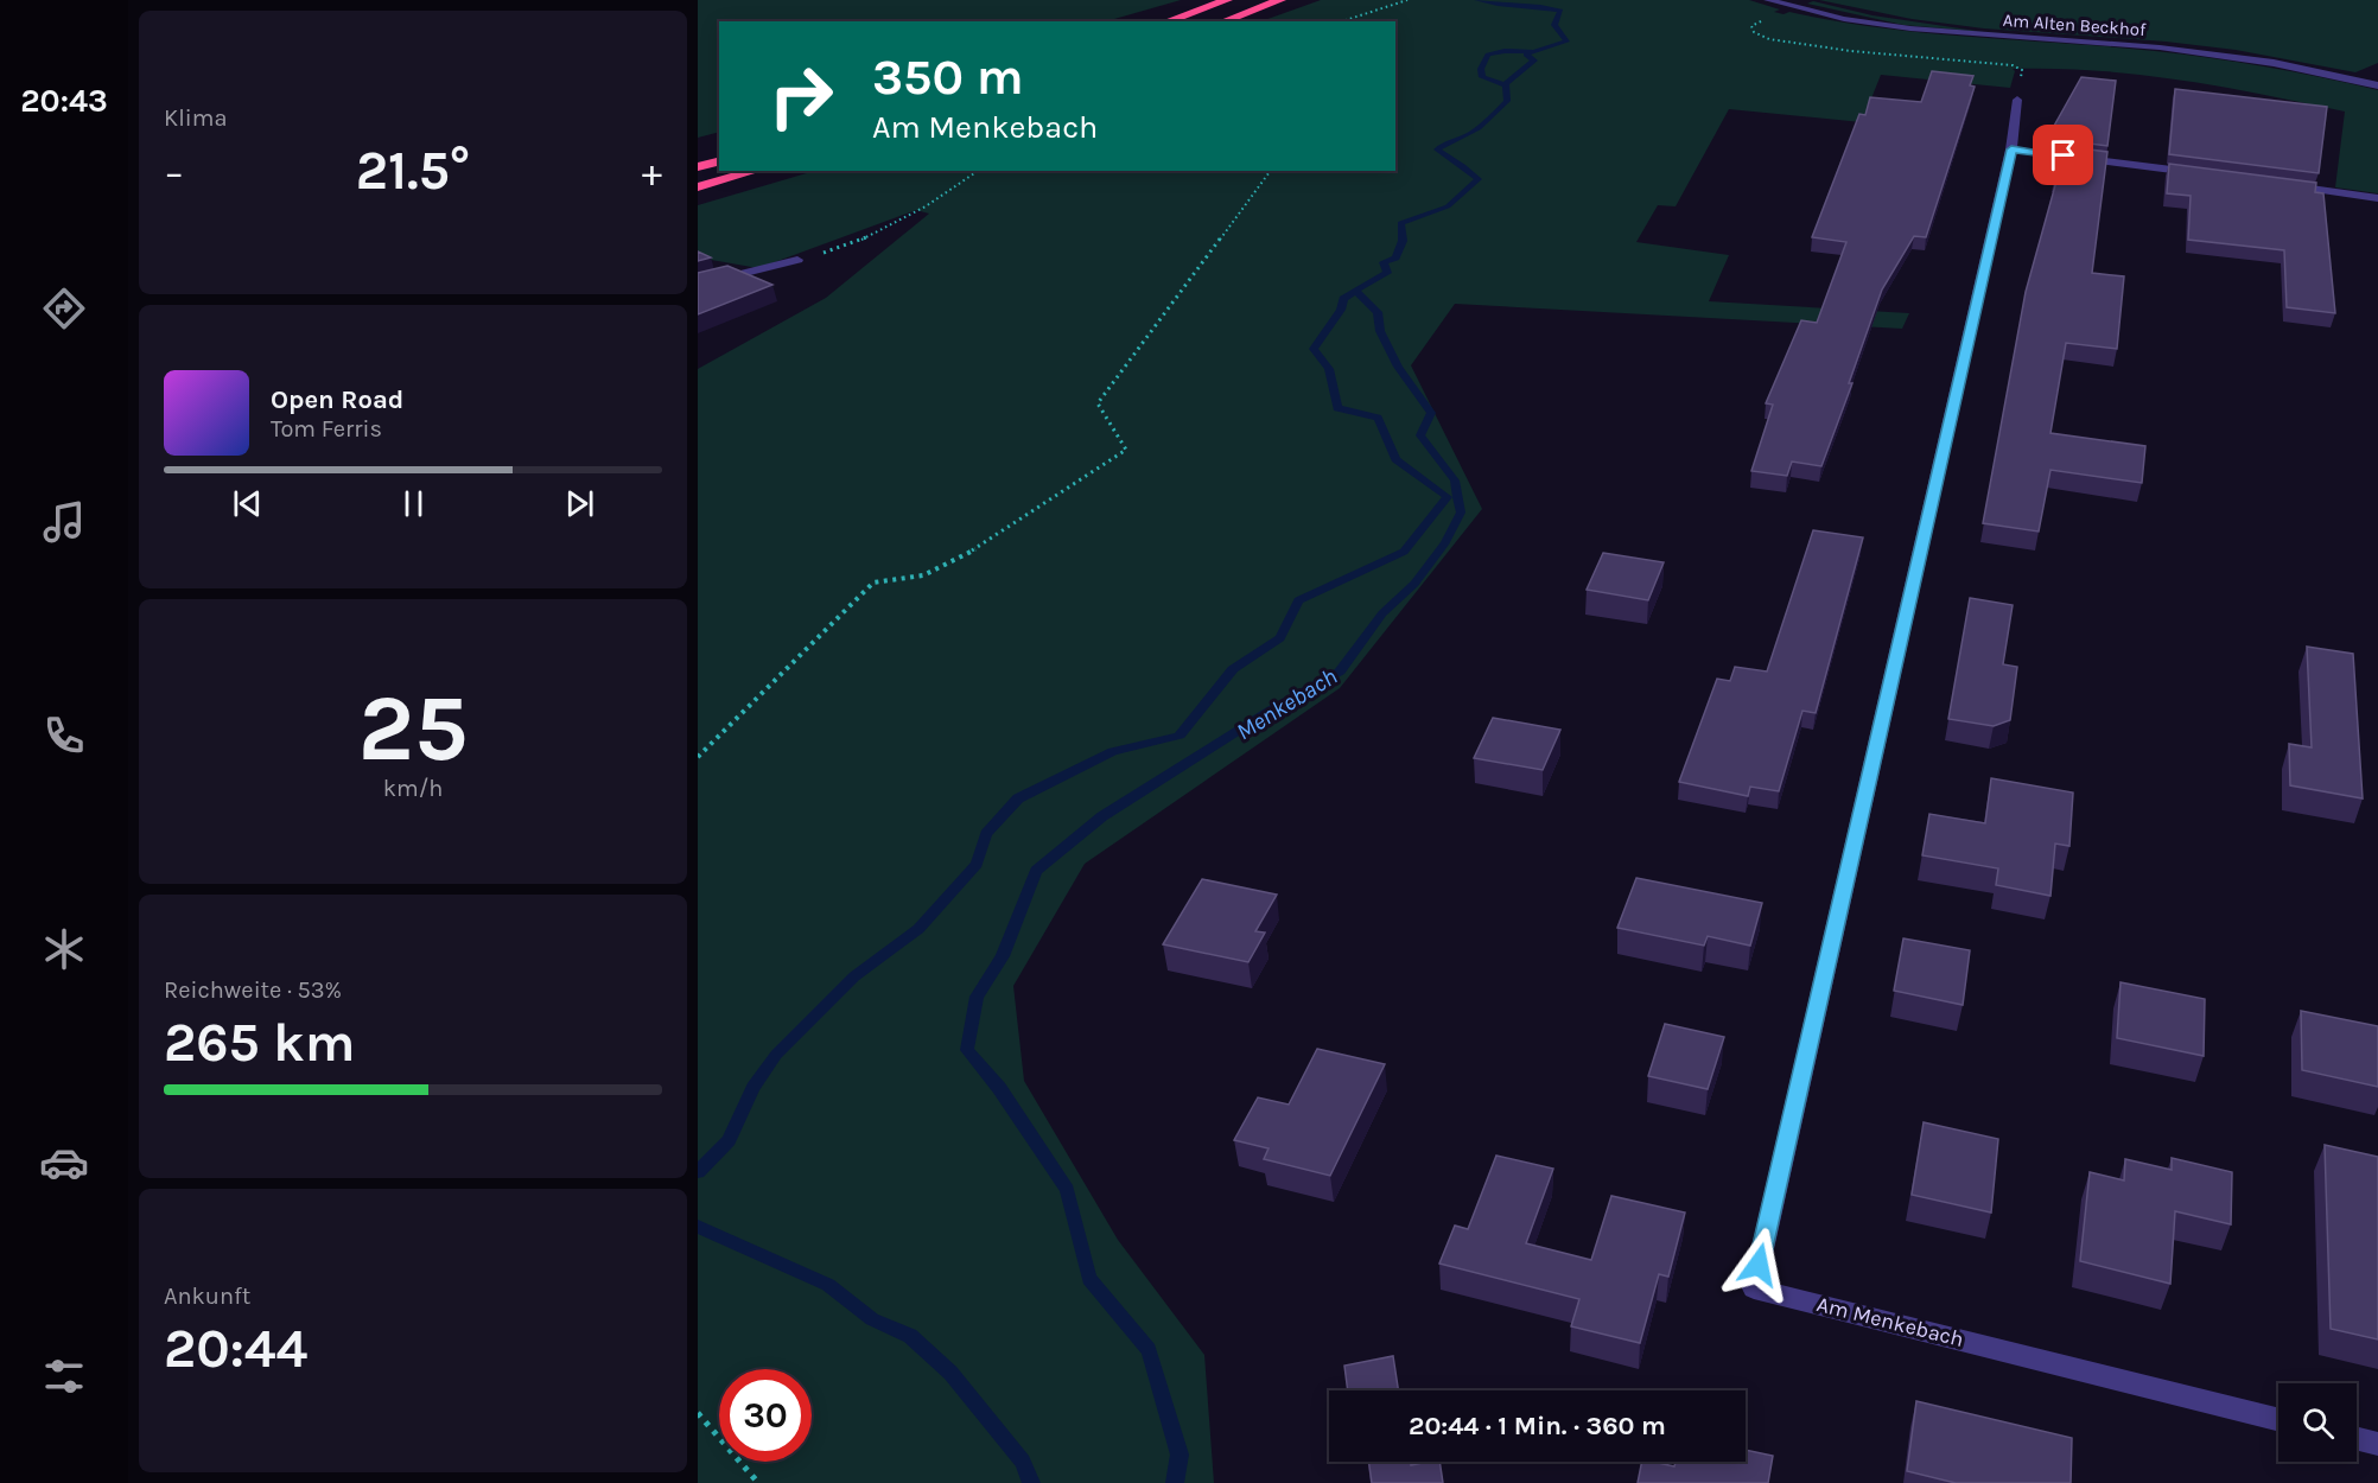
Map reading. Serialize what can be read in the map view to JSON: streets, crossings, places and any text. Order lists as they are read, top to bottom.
{
  "streets": {
    "street": ["Am Alten Beckhof", "Am Menkebach"]
  },
  "water": ["Menkebach"],
  "page": {
    "tabs": "20:43",
    "tile": [
      "Klima",
      ["25", "km/h"],
      ["Reichweite · 53%", "265 km"],
      ["Ankunft", "20:44"]
    ],
    "turn": ["350 m", "Am Menkebach"],
    "heat": ["−", "21.5°", "+"],
    "song": ["Open Road", "Tom Ferris"],
    "limit": "30",
    "trip": "20:44 · 1 Min. · 360 m"
  }
}
